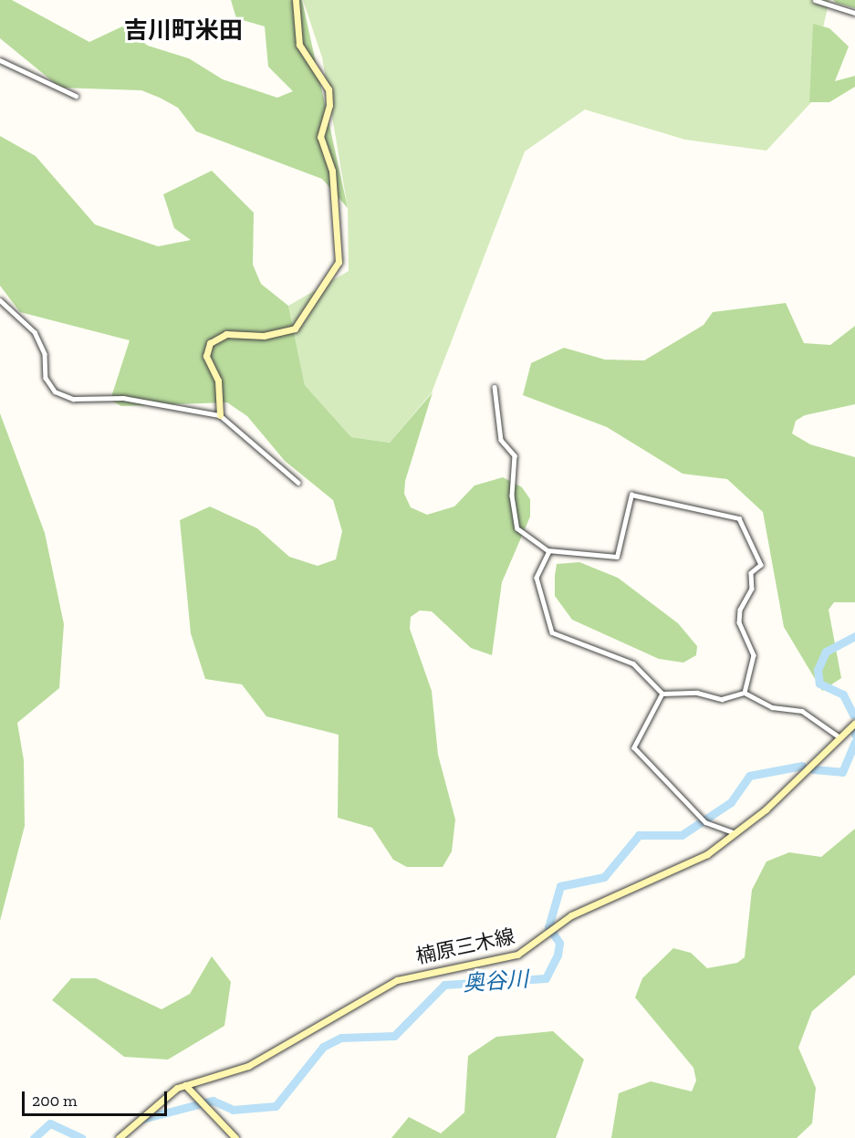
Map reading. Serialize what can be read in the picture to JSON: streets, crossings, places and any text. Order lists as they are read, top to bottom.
{
  "streets": {
    "main road": ["楠原三木線"]
  },
  "districts": ["吉川町米田"],
  "water": ["奥谷川"],
  "scale_bar": "200 m"
}
